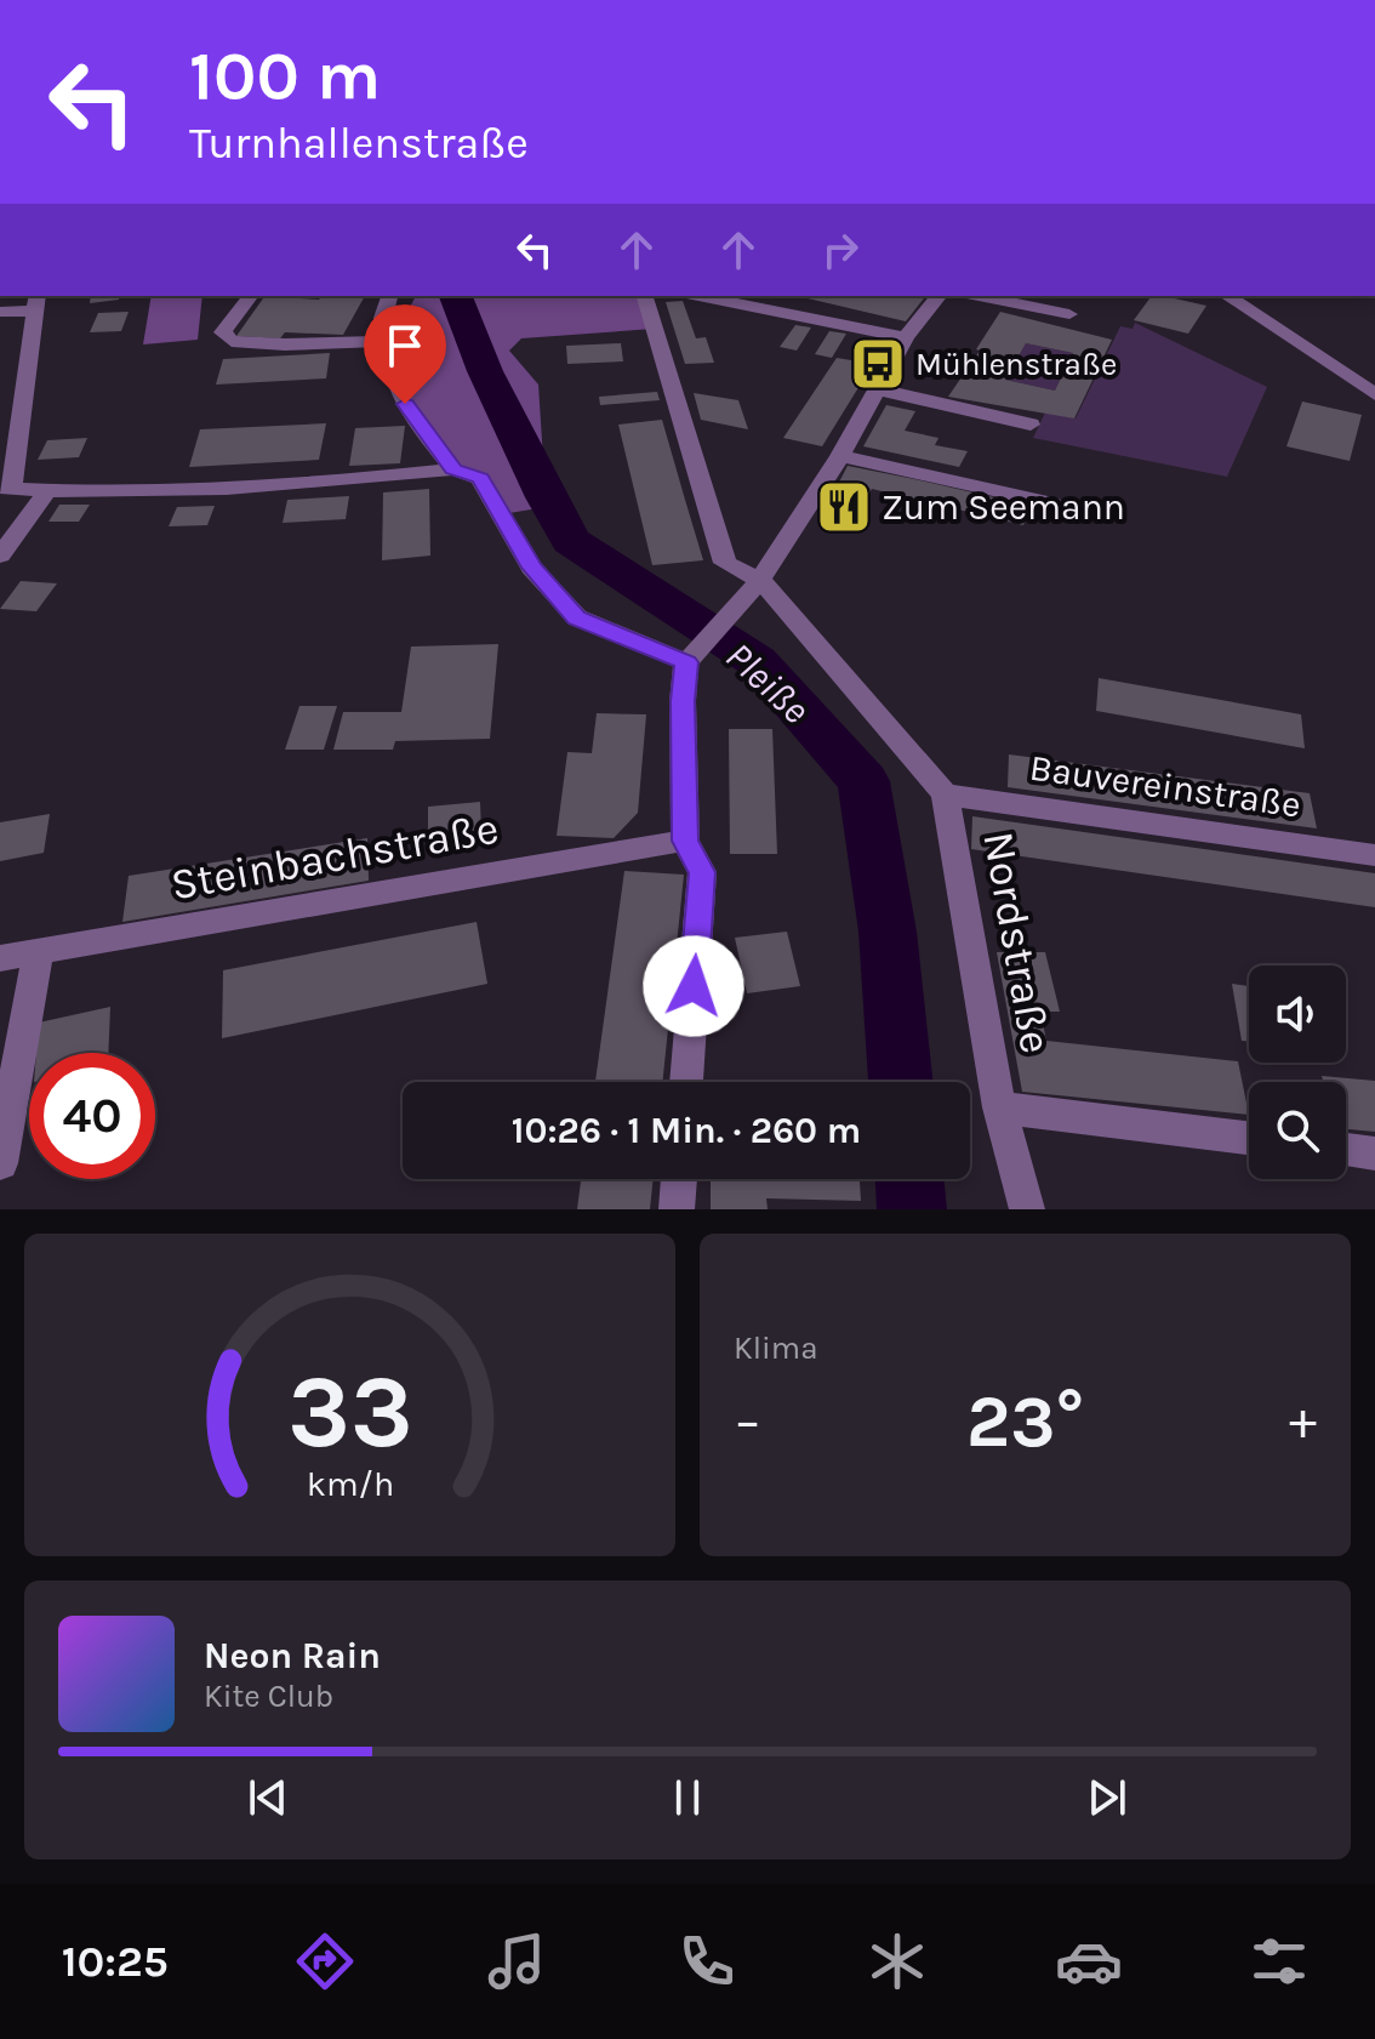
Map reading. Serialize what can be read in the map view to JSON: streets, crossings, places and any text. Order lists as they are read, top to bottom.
{
  "streets": {
    "street": ["Bauvereinstraße", "Steinbachstraße", "Nordstraße"]
  },
  "crossings": [
    ["Bauvereinstraße", "Nordstraße"]
  ],
  "water": ["Pleiße"],
  "places": {
    "bus stop": ["Mühlenstraße"],
    "restaurant": ["Zum Seemann"]
  },
  "page": {
    "turn": ["100 m", "Turnhallenstraße"],
    "limit": "40",
    "trip": "10:26 · 1 Min. · 260 m",
    "tile": "Klima",
    "heat": ["−", "23°", "+"],
    "song": ["Neon Rain", "Kite Club"],
    "tabs": "10:25",
    "gauge": ["33", "km/h"]
  }
}
